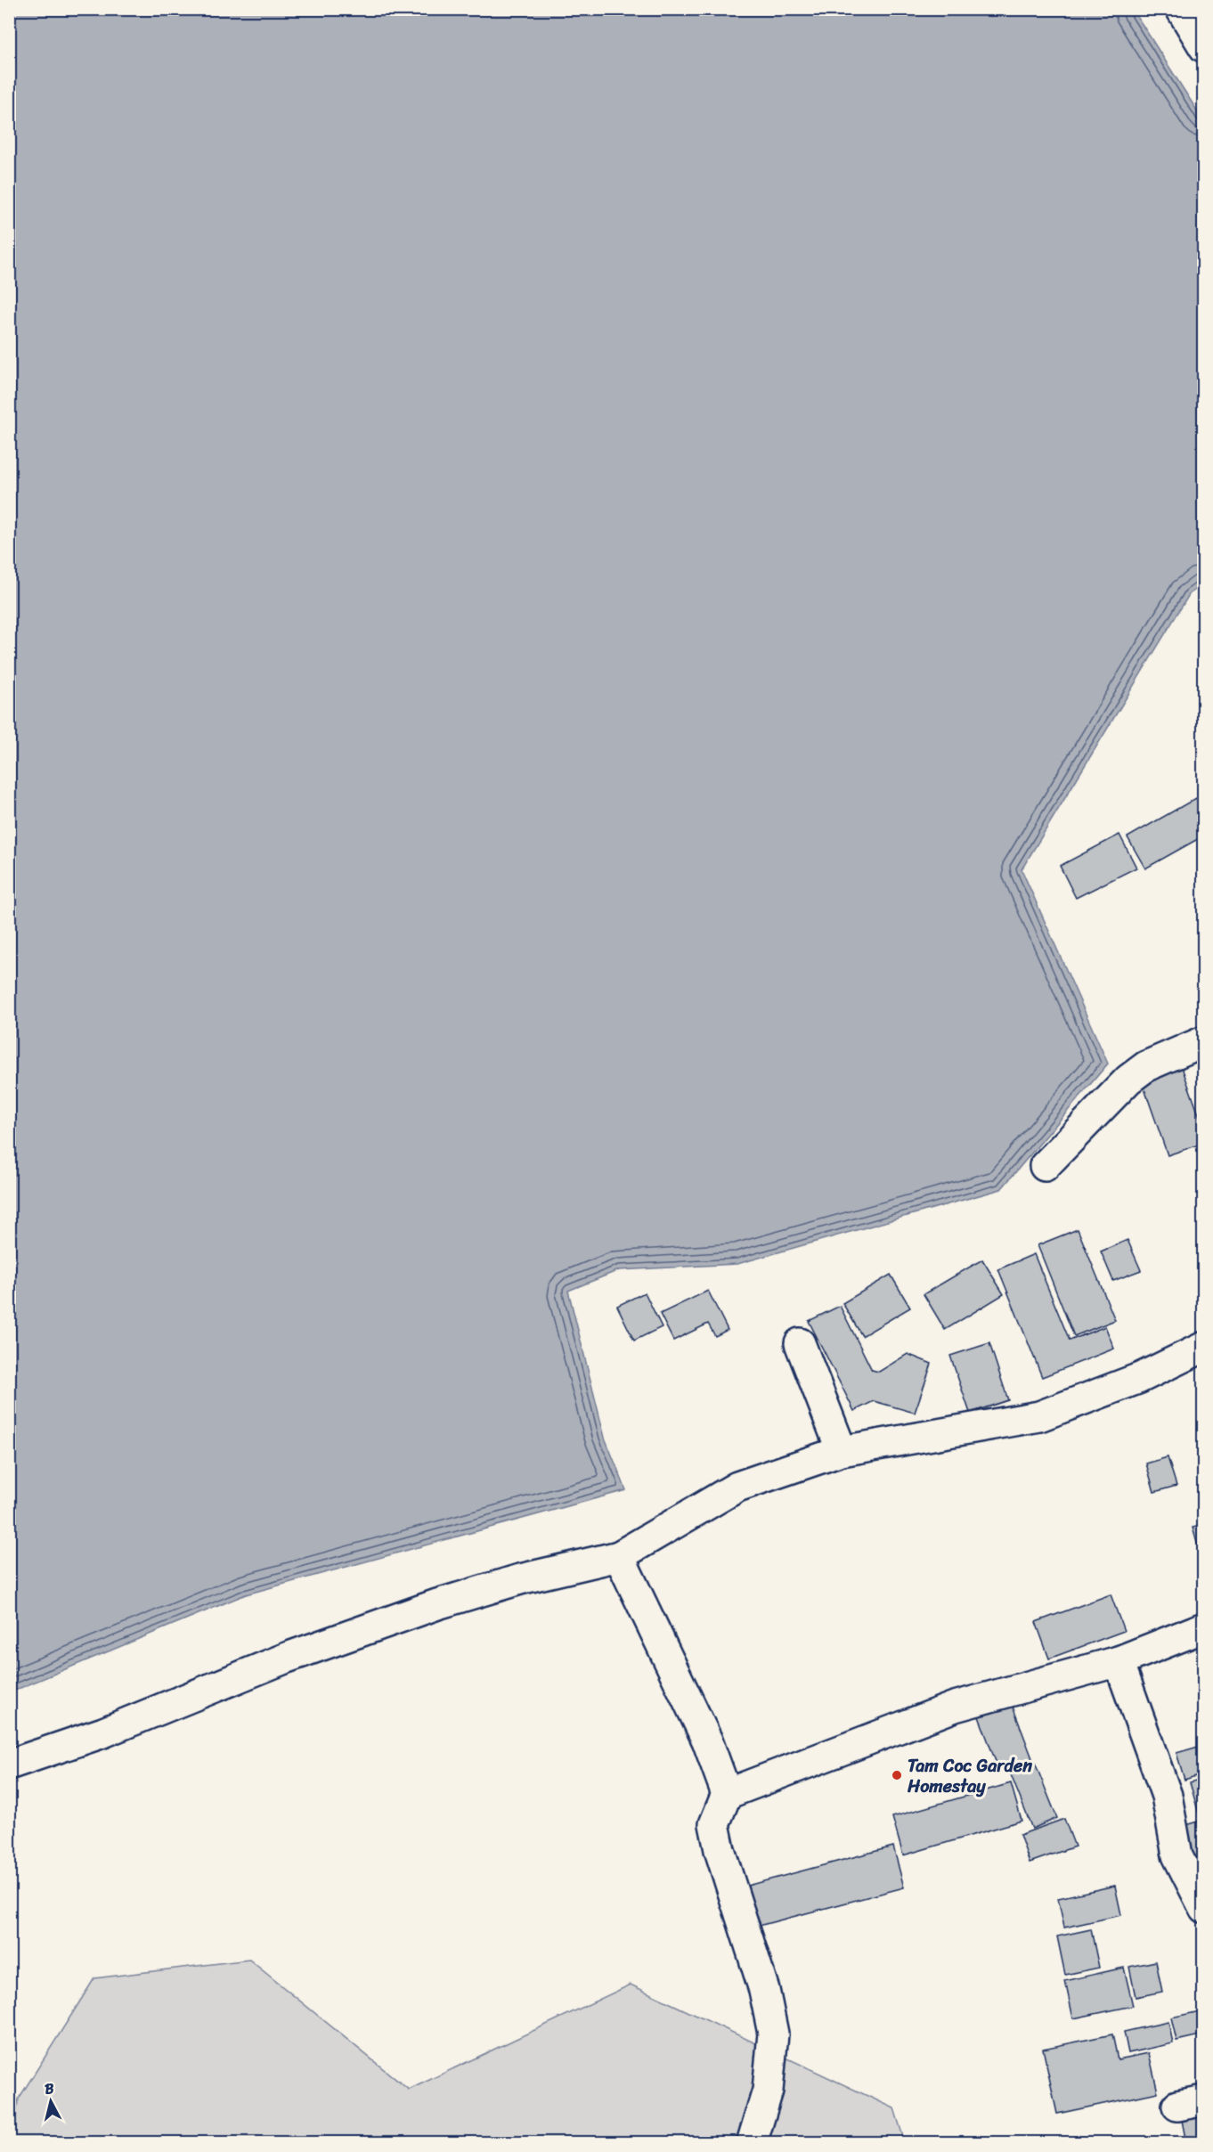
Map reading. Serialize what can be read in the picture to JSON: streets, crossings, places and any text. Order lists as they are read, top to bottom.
{
  "places": ["Tam Coc Garden Homestay"],
  "north": "top"
}
